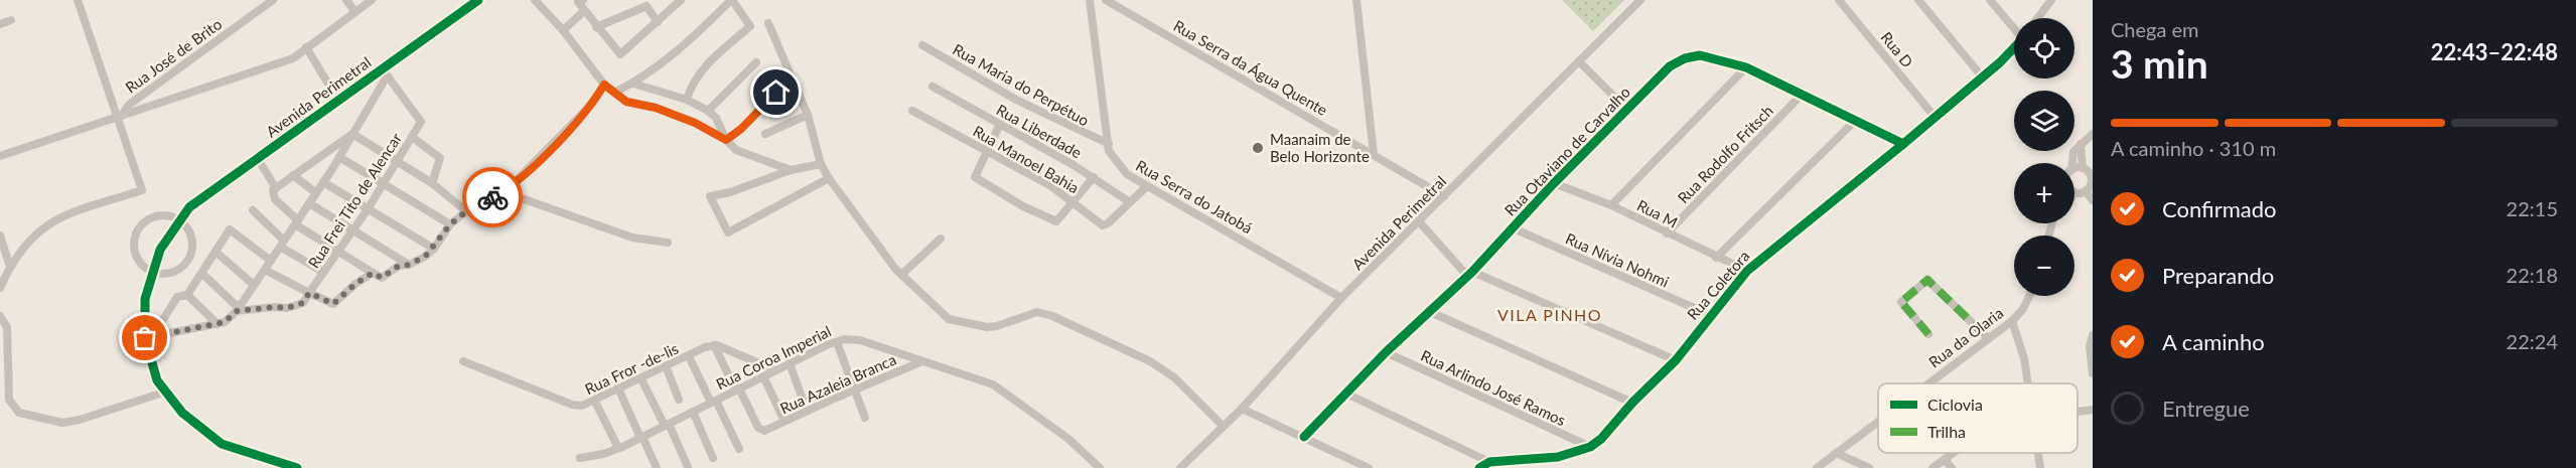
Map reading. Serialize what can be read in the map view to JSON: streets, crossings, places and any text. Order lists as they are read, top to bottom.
{
  "streets": {
    "street": [
      "Rua D",
      "Rua José de Brito",
      "Rua Serra da Água Quente",
      "Rua Maria do Perpétuo",
      "Avenida Perimetral",
      "Rua Liberdade",
      "Rua Otaviano de Carvalho",
      "Rua Rodolfo Fritsch",
      "Rua Manoel Bahia",
      "Rua Serra do Jatobá",
      "Rua Frei Tito de Alencar",
      "Rua M",
      "Rua Nívia Nohmi",
      "Rua Coletora",
      "Rua da Olaria",
      "Rua Coroa Imperial",
      "Rua Fror -de-lis",
      "Rua Azaleia Branca",
      "Rua Arlindo José Ramos"
    ]
  },
  "crossings": [
    ["Rua D", "Rua Coletora"],
    ["Rua Serra da Água Quente", "Avenida Perimetral"],
    ["Rua Maria do Perpétuo", "Rua Serra do Jatobá"],
    ["Avenida Perimetral", "Rua Serra do Jatobá"],
    ["Avenida Perimetral", "Rua Frei Tito de Alencar"],
    ["Rua Liberdade", "Rua Manoel Bahia"],
    ["Rua Otaviano de Carvalho", "Rua Rodolfo Fritsch"],
    ["Rua Otaviano de Carvalho", "Rua M"],
    ["Rua Otaviano de Carvalho", "Rua Nívia Nohmi"],
    ["Rua Otaviano de Carvalho", "Rua Coletora"],
    ["Rua Otaviano de Carvalho", "Rua Arlindo José Ramos"],
    ["Rua Rodolfo Fritsch", "Rua M"],
    ["Rua Manoel Bahia", "Rua Serra do Jatobá"],
    ["Rua M", "Rua Coletora"],
    ["Rua Nívia Nohmi", "Rua Coletora"],
    ["Rua Coletora", "Rua Arlindo José Ramos"],
    ["Rua Coroa Imperial", "Rua Azaleia Branca"]
  ],
  "districts": ["VILA PINHO"],
  "places": ["Maanaim de Belo Horizonte"],
  "legend": ["Ciclovia", "Trilha"],
  "page": {
    "heading": ["3 min", "Chega em", "22:43–22:48"],
    "map_buttons": ["+", "−"],
    "bar": "A caminho · 310 m",
    "list": [
      ["Confirmado", "22:15"],
      ["Preparando", "22:18"],
      ["A caminho", "22:24"],
      "Entregue"
    ]
  }
}
